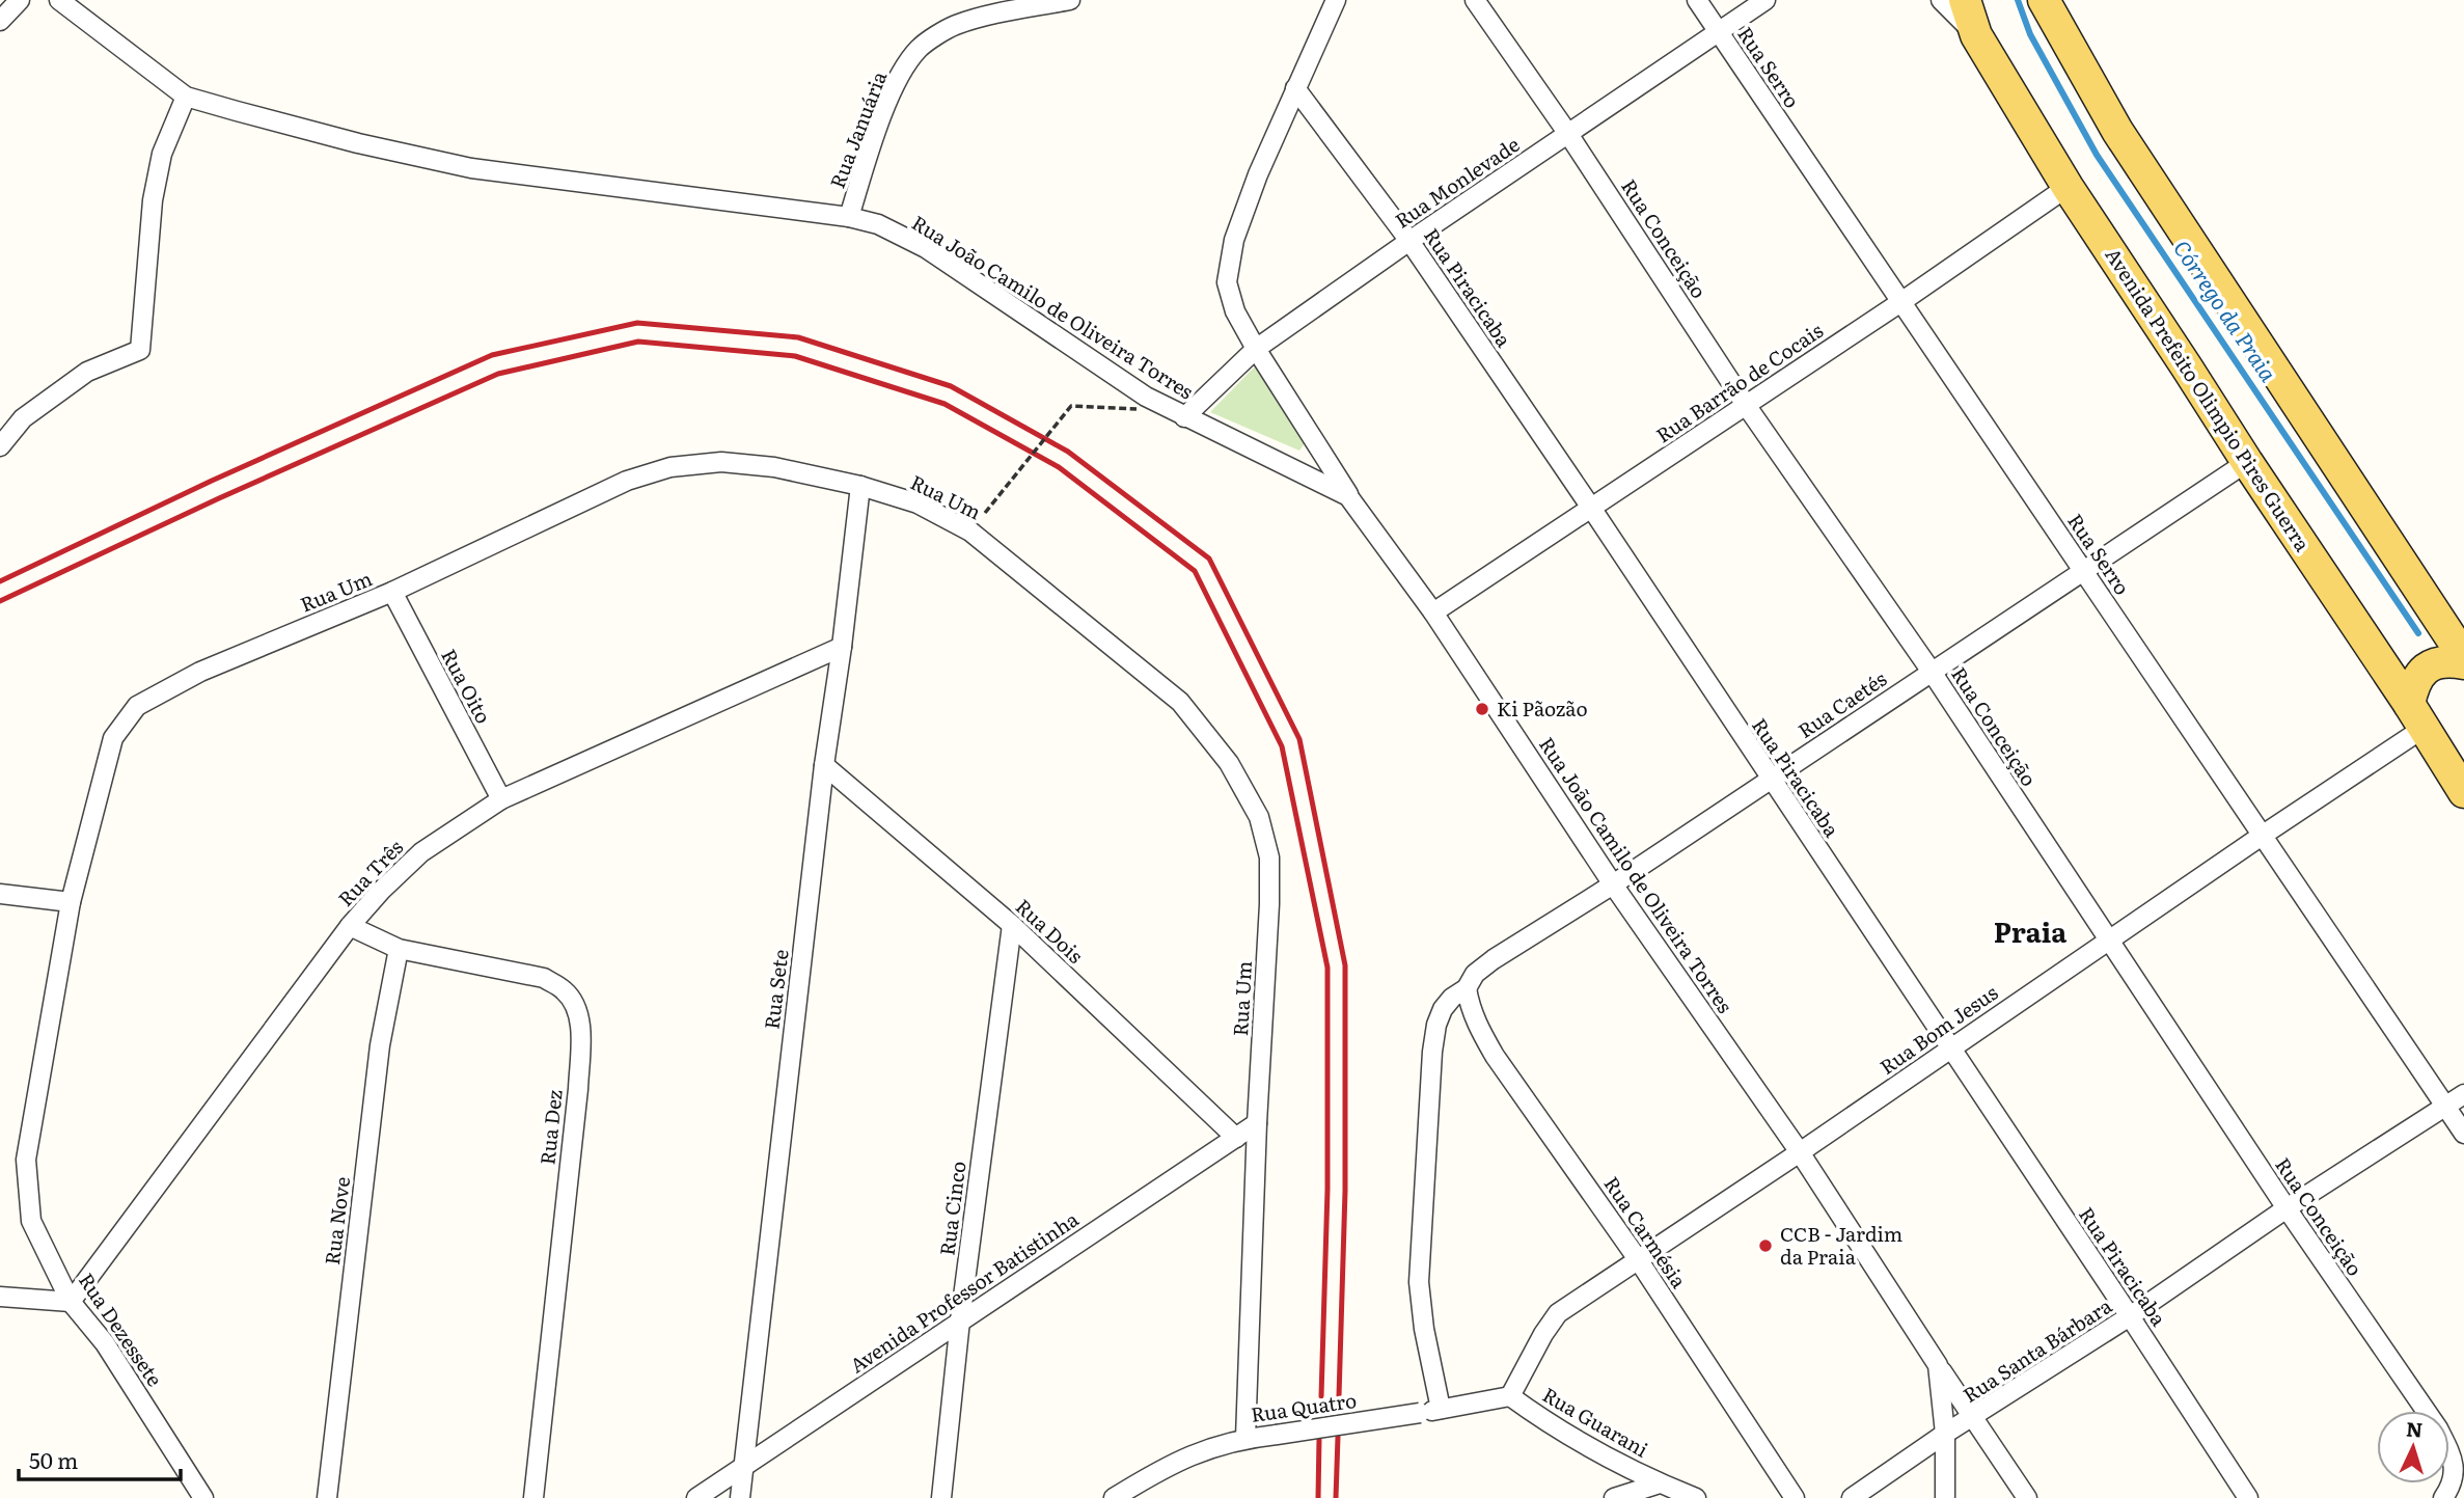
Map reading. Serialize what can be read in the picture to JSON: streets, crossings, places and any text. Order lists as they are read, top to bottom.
{
  "streets": {
    "main road": ["Avenida Prefeito Olimpio Pires Guerra"],
    "street": [
      "Rua Serro",
      "Rua Januária",
      "Rua Monlevade",
      "Rua Conceição",
      "Rua Piracicaba",
      "Rua João Camilo de Oliveira Torres",
      "Rua Barrão de Cocais",
      "Rua Um",
      "Rua Oito",
      "Rua Caetés",
      "Rua Três",
      "Rua Dois",
      "Rua Sete",
      "Rua Bom Jesus",
      "Rua Dez",
      "Rua Cinco",
      "Rua Nove",
      "Rua Carmésia",
      "Avenida Professor Batistinha",
      "Rua Dezessete",
      "Rua Santa Bárbara",
      "Rua Quatro",
      "Rua Guarani"
    ]
  },
  "crossings": [
    ["Rua Serro", "Rua Monlevade"],
    ["Rua Serro", "Rua Barrão de Cocais"],
    ["Rua Serro", "Rua Caetés"],
    ["Rua Serro", "Rua Bom Jesus"],
    ["Rua Serro", "Rua Santa Bárbara"],
    ["Rua Januária", "Rua João Camilo de Oliveira Torres"],
    ["Rua Monlevade", "Rua Conceição"],
    ["Rua Monlevade", "Rua Piracicaba"],
    ["Rua Monlevade", "Rua João Camilo de Oliveira Torres"],
    ["Rua Conceição", "Rua Barrão de Cocais"],
    ["Rua Conceição", "Rua Caetés"],
    ["Rua Conceição", "Rua Bom Jesus"],
    ["Rua Conceição", "Rua Santa Bárbara"],
    ["Rua Piracicaba", "Rua Barrão de Cocais"],
    ["Rua Piracicaba", "Rua Caetés"],
    ["Rua Piracicaba", "Rua Bom Jesus"],
    ["Rua Piracicaba", "Rua Santa Bárbara"],
    ["Rua João Camilo de Oliveira Torres", "Rua Barrão de Cocais"],
    ["Rua João Camilo de Oliveira Torres", "Rua Caetés"],
    ["Rua João Camilo de Oliveira Torres", "Rua Bom Jesus"],
    ["Rua João Camilo de Oliveira Torres", "Rua Santa Bárbara"],
    ["Rua Barrão de Cocais", "Avenida Prefeito Olimpio Pires Guerra"],
    ["Avenida Prefeito Olimpio Pires Guerra", "Rua Caetés"],
    ["Avenida Prefeito Olimpio Pires Guerra", "Rua Bom Jesus"],
    ["Rua Um", "Rua Oito"],
    ["Rua Um", "Rua Sete"],
    ["Rua Um", "Avenida Professor Batistinha"],
    ["Rua Um", "Rua Dezessete"],
    ["Rua Um", "Rua Quatro"],
    ["Rua Oito", "Rua Três"],
    ["Rua Caetés", "Rua Carmésia"],
    ["Rua Caetés", "Rua Quatro"],
    ["Rua Três", "Rua Sete"],
    ["Rua Três", "Rua Dez"],
    ["Rua Três", "Rua Dezessete"],
    ["Rua Dois", "Rua Sete"],
    ["Rua Dois", "Rua Cinco"],
    ["Rua Dois", "Avenida Professor Batistinha"],
    ["Rua Sete", "Avenida Professor Batistinha"],
    ["Rua Bom Jesus", "Rua Carmésia"],
    ["Rua Bom Jesus", "Rua Quatro"],
    ["Rua Bom Jesus", "Rua Guarani"],
    ["Rua Dez", "Rua Nove"],
    ["Rua Cinco", "Avenida Professor Batistinha"],
    ["Rua Quatro", "Rua Guarani"]
  ],
  "districts": ["Praia"],
  "water": ["Córrego da Praia"],
  "places": ["Ki Pãozão", "CCB - Jardim da Praia"],
  "scale_bar": "50 m",
  "north": "top"
}
